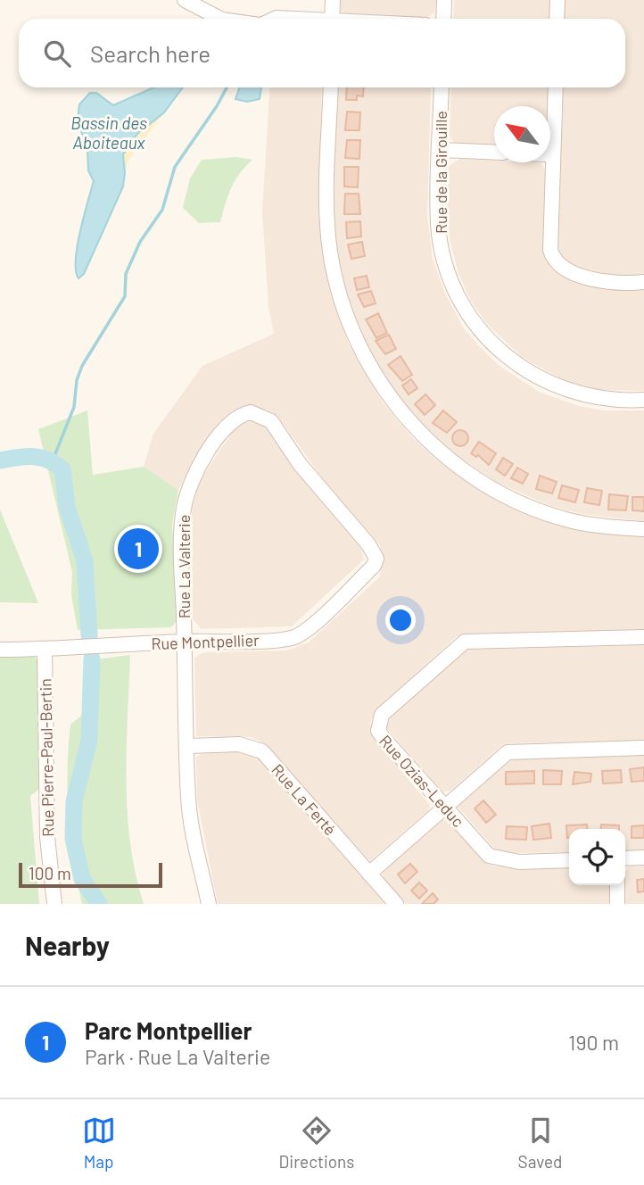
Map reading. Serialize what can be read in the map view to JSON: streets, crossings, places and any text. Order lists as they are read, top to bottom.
{
  "streets": {
    "street": [
      "Rue de la Girouille",
      "Rue La Valterie",
      "Rue Montpellier",
      "Rue Pierre-Paul-Bertin",
      "Rue Ozias-Leduc",
      "Rue La Ferté"
    ]
  },
  "crossings": [
    ["Rue La Valterie", "Rue Montpellier"],
    ["Rue La Valterie", "Rue La Ferté"],
    ["Rue Montpellier", "Rue Pierre-Paul-Bertin"]
  ],
  "water": ["Bassin des Aboiteaux"],
  "scale_bar": "100 m",
  "north": "top left",
  "page": {
    "search": "Search here",
    "pins": "1",
    "scale": "100 m",
    "heading": "Nearby",
    "list": [
      {
        "mark": "1",
        "name": "Parc Montpellier",
        "note": "Park · Rue La Valterie",
        "value": "190 m"
      }
    ],
    "nav": ["Map", "Directions", "Saved"]
  }
}
